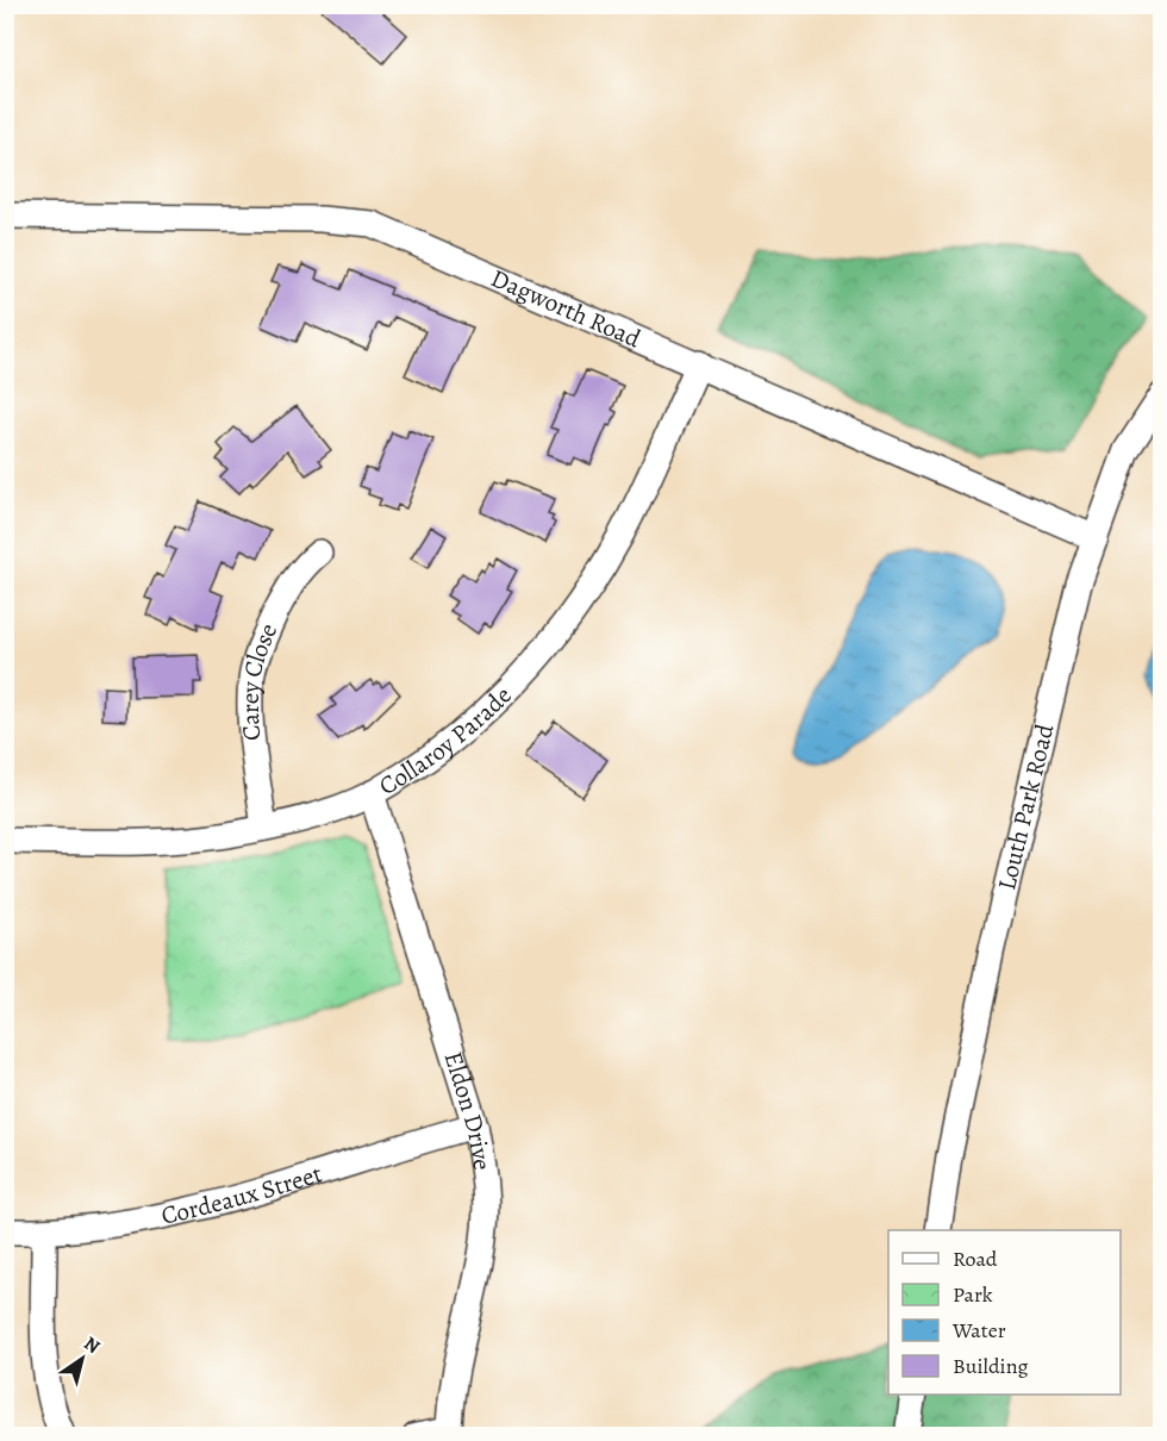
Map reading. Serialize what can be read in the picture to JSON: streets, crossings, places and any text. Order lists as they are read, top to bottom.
{
  "streets": {
    "street": [
      "Dagworth Road",
      "Carey Close",
      "Collaroy Parade",
      "Louth Park Road",
      "Eldon Drive",
      "Cordeaux Street"
    ]
  },
  "crossings": [
    ["Dagworth Road", "Collaroy Parade"],
    ["Dagworth Road", "Louth Park Road"],
    ["Carey Close", "Collaroy Parade"],
    ["Collaroy Parade", "Eldon Drive"],
    ["Eldon Drive", "Cordeaux Street"]
  ],
  "legend": [
    "Road",
    "Park",
    "Water",
    "Building"
  ],
  "north": "top right"
}
